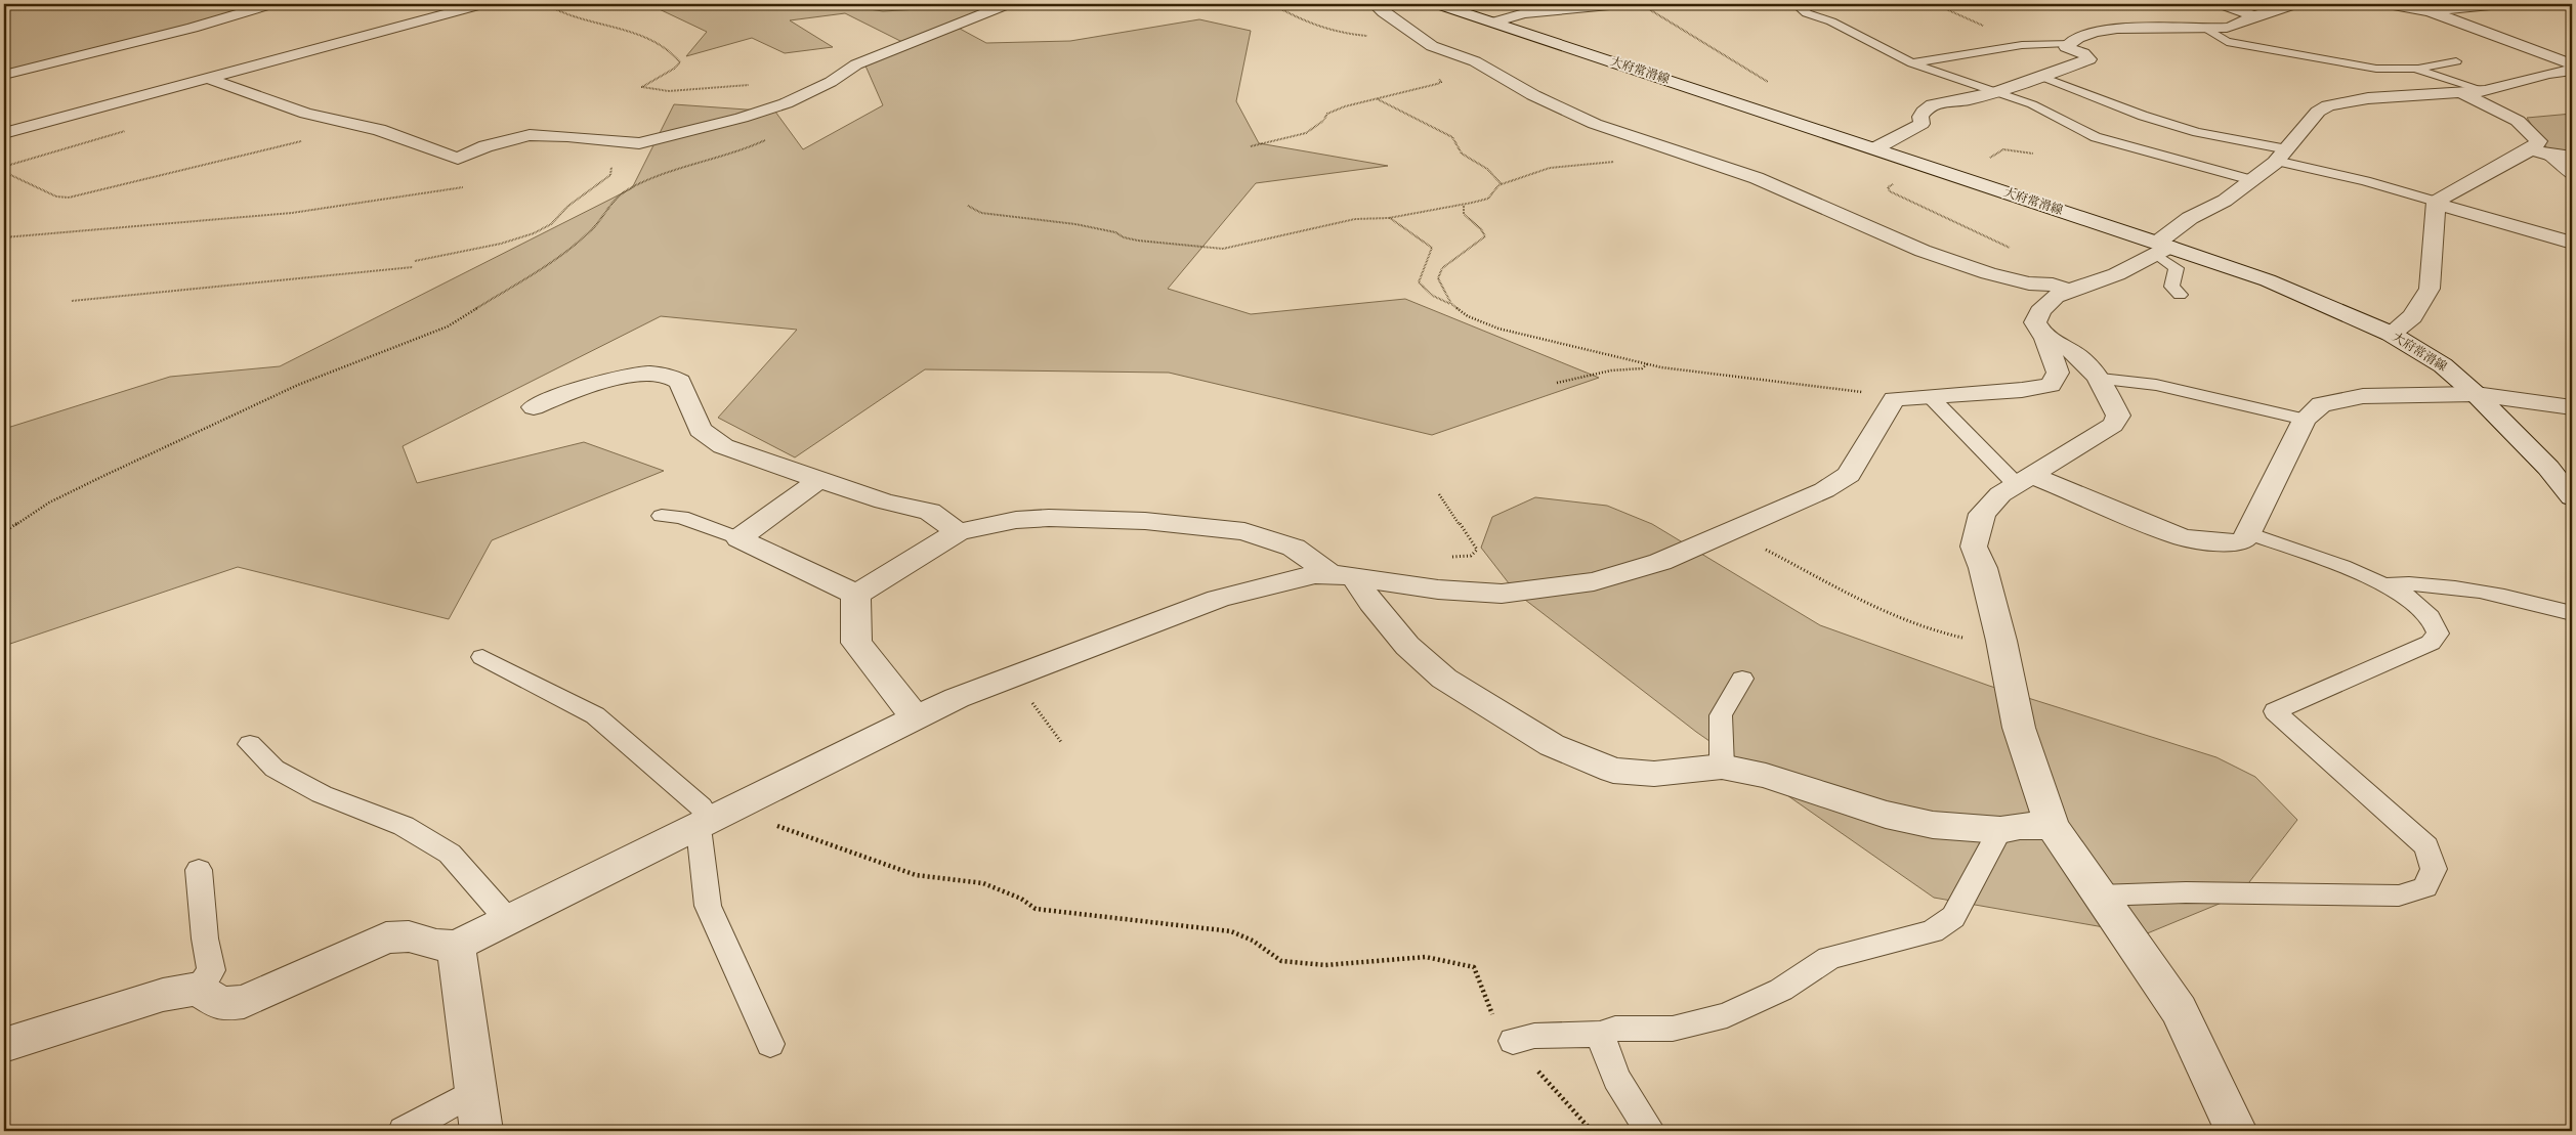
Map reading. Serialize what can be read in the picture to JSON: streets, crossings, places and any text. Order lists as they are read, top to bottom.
{
  "streets": {
    "street": ["大府常滑線"]
  }
}
